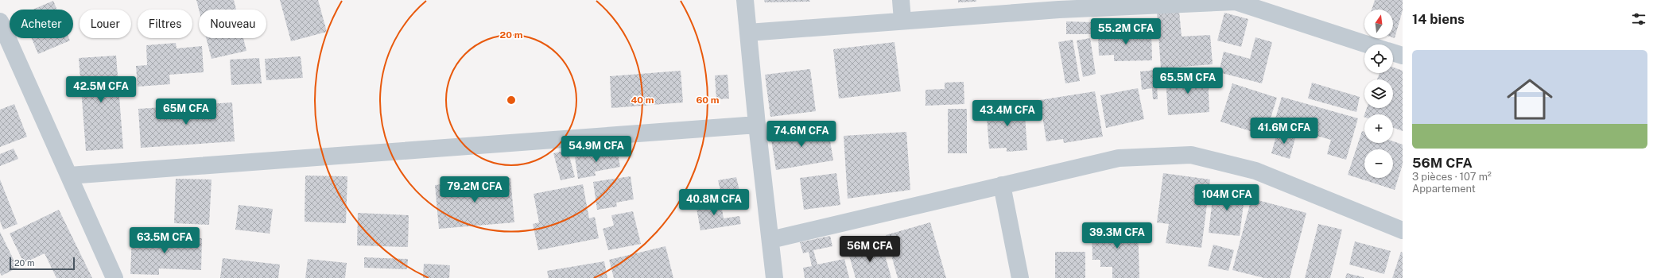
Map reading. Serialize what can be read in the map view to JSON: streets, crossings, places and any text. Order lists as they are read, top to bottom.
{
  "scale_bar": "20 m",
  "north": "top",
  "page": {
    "heading": "14 biens",
    "map_buttons": ["+", "−"],
    "chip": [
      "Acheter",
      "Louer",
      "Filtres",
      "Nouveau"
    ],
    "price": [
      "55.2M CFA",
      "65.5M CFA",
      "42.5M CFA",
      "65M CFA",
      "43.4M CFA",
      "41.6M CFA",
      "74.6M CFA",
      "54.9M CFA",
      "79.2M CFA",
      "104M CFA",
      "40.8M CFA",
      "39.3M CFA",
      "63.5M CFA",
      "56M CFA"
    ],
    "list": [
      {
        "name": "56M CFA",
        "note": "3 pièces · 107 m² · Appartement"
      }
    ],
    "scale": "20 m"
  },
  "rings": ["20 m", "40 m", "60 m"]
}
